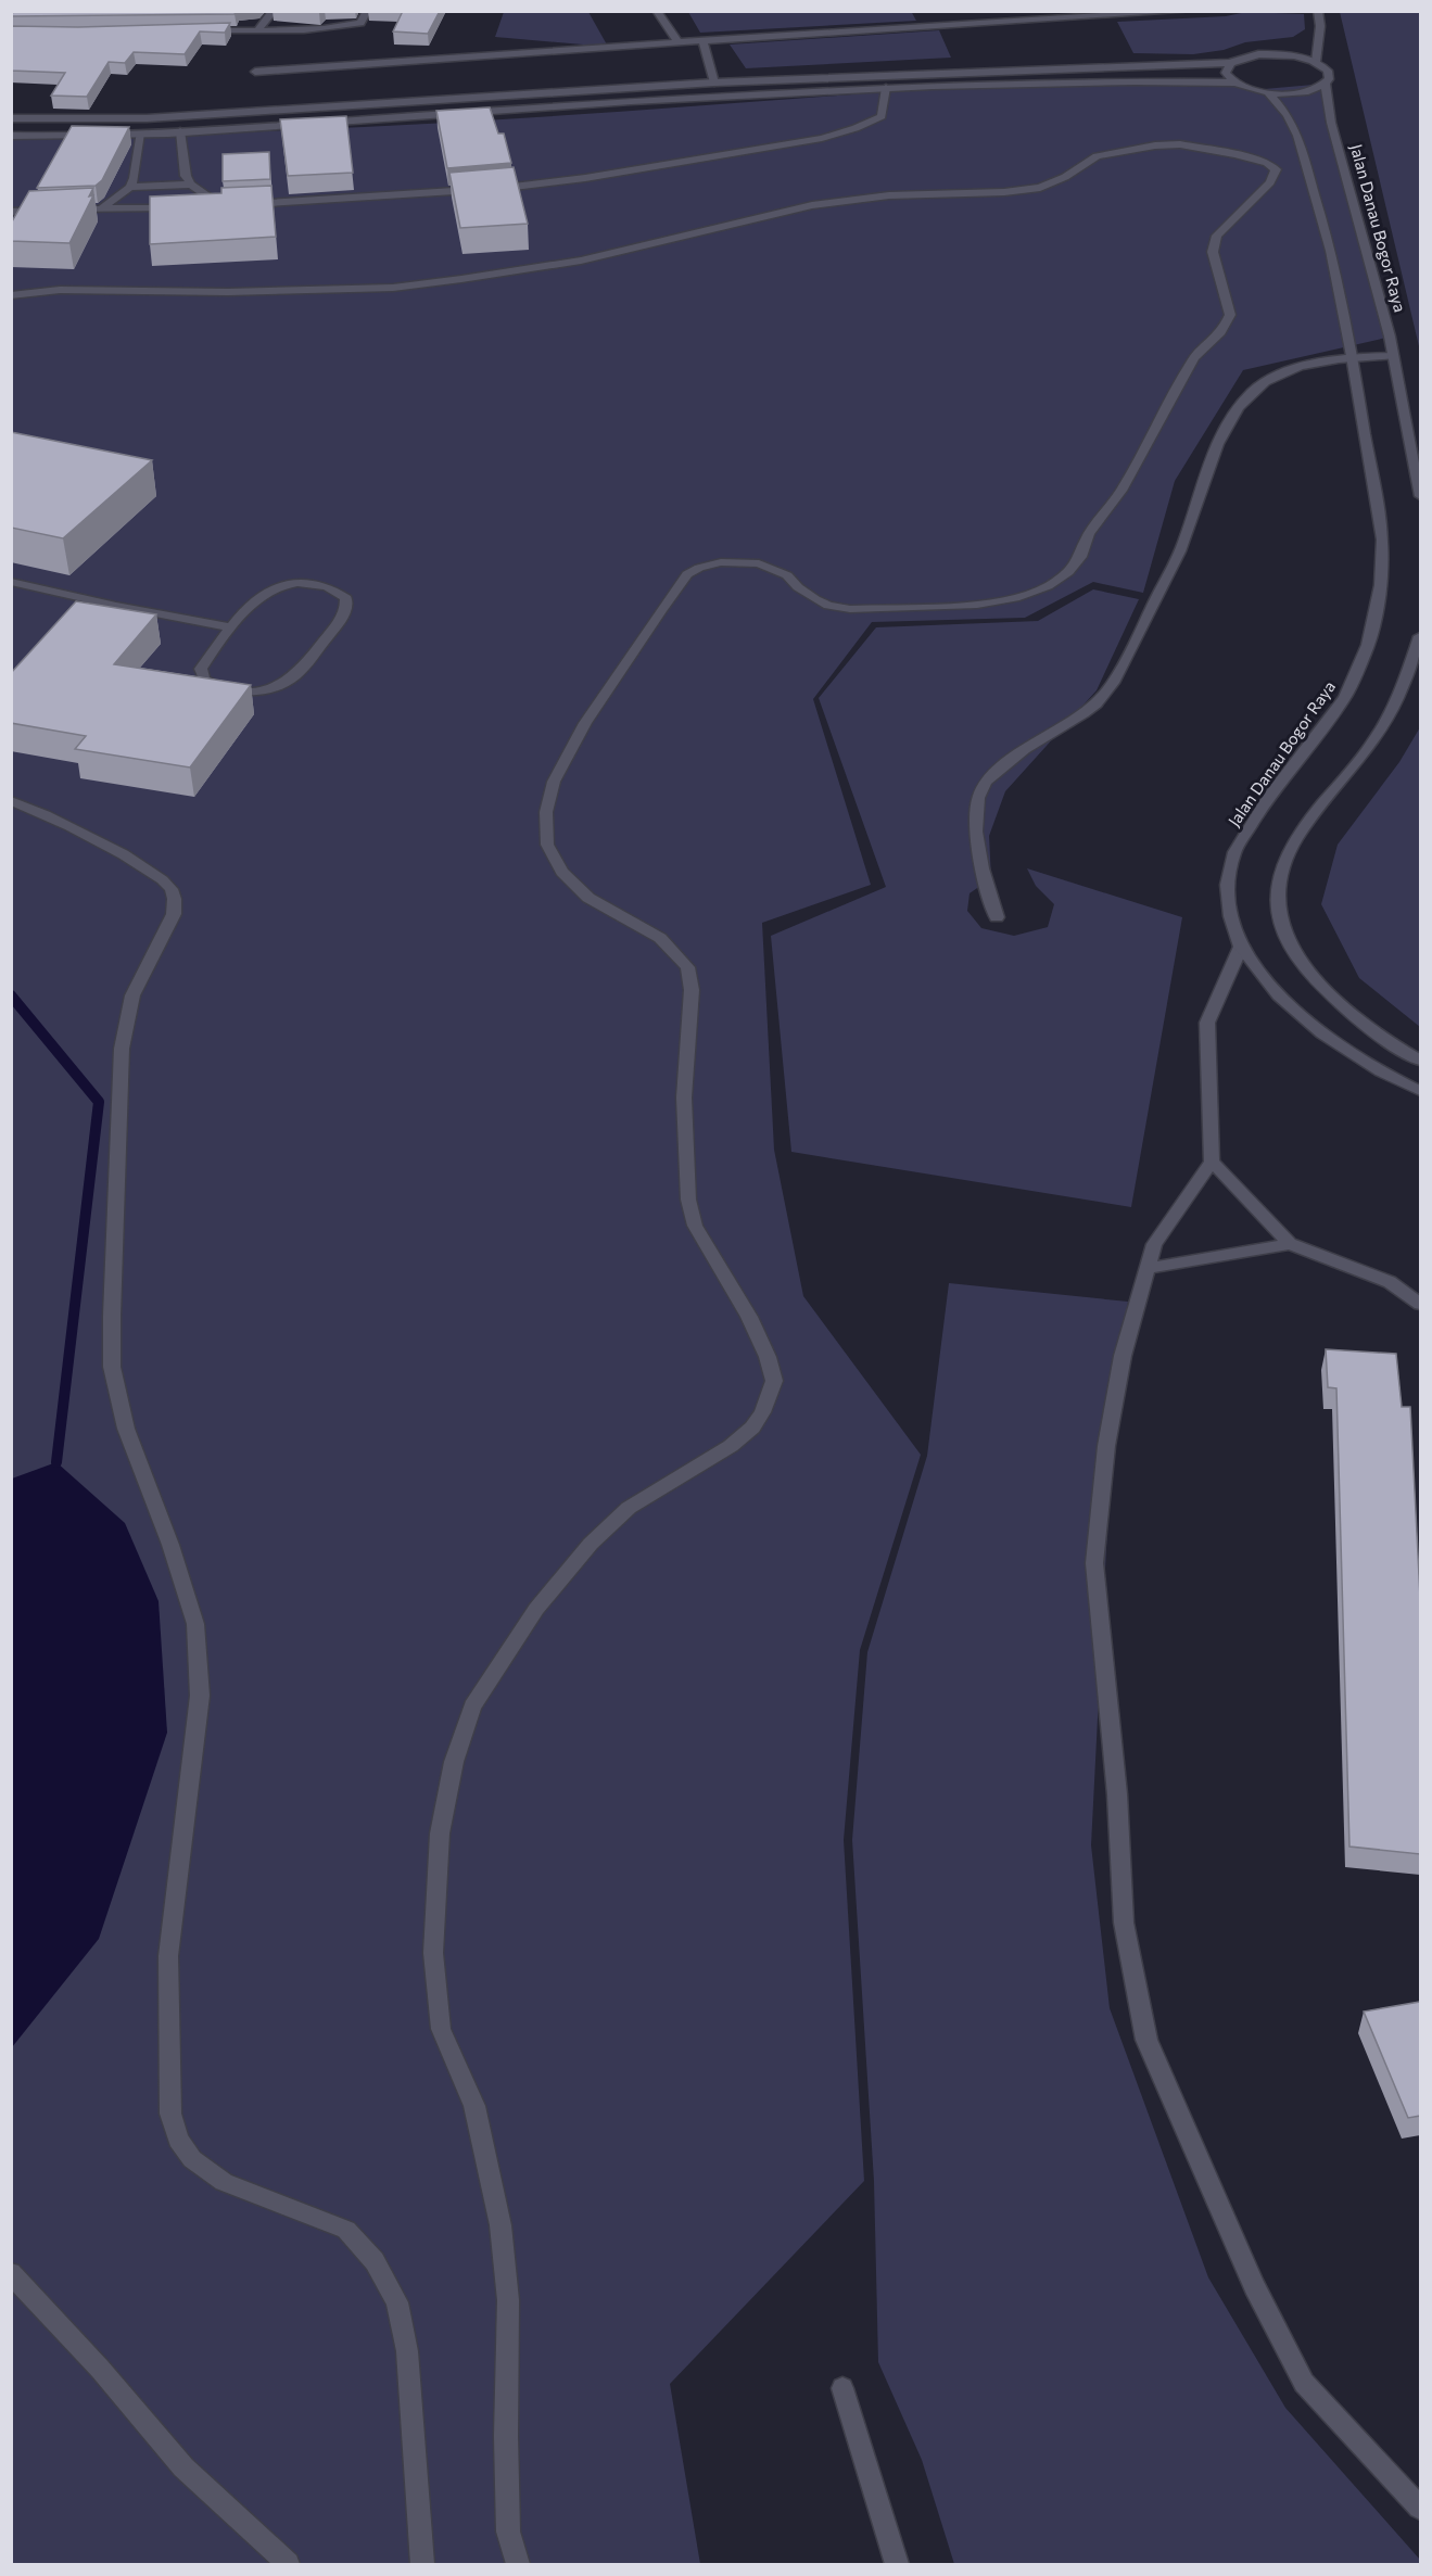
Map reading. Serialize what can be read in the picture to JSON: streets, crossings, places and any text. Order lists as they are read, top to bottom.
{
  "streets": {
    "street": ["Jalan Danau Bogor Raya"]
  }
}
